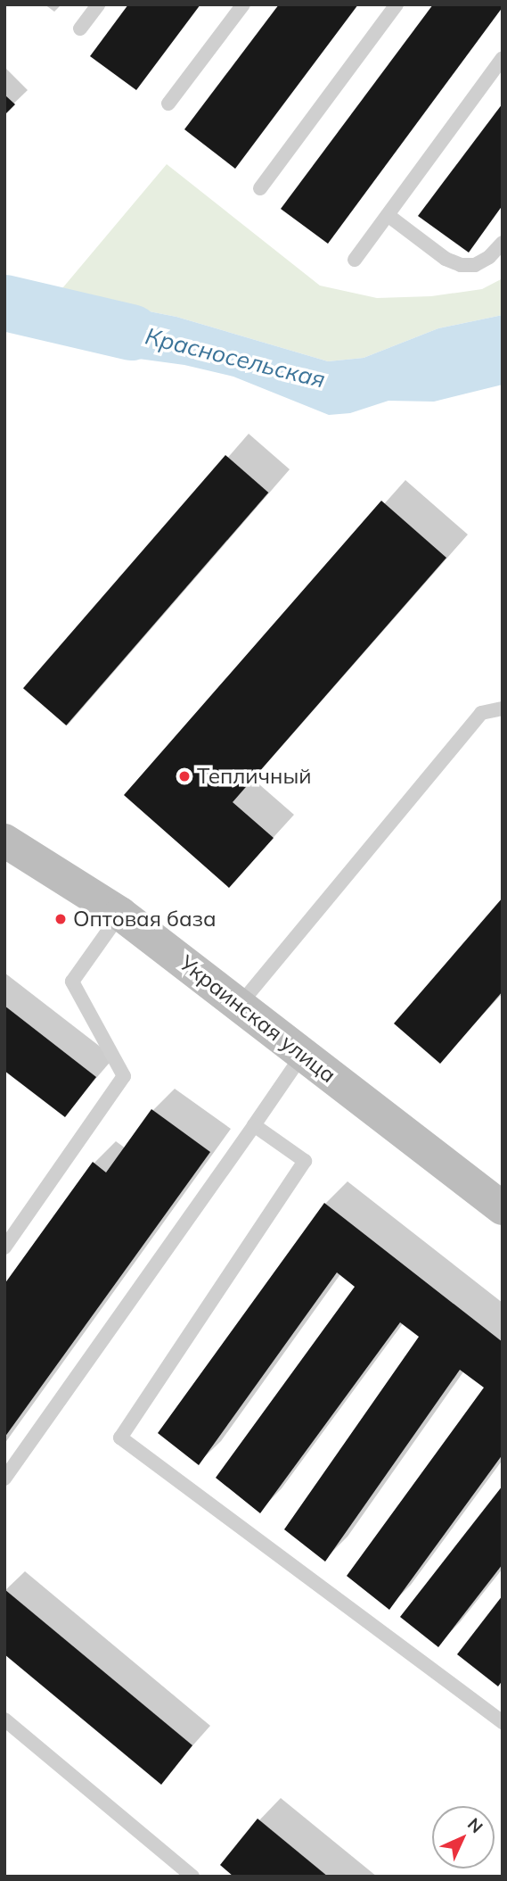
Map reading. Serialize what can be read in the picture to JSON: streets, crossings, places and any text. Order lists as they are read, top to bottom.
{
  "streets": {
    "main road": ["Украинская улица"]
  },
  "water": ["Красносельская"],
  "places": ["Тепличный", "Оптовая база"],
  "north": "top right"
}
